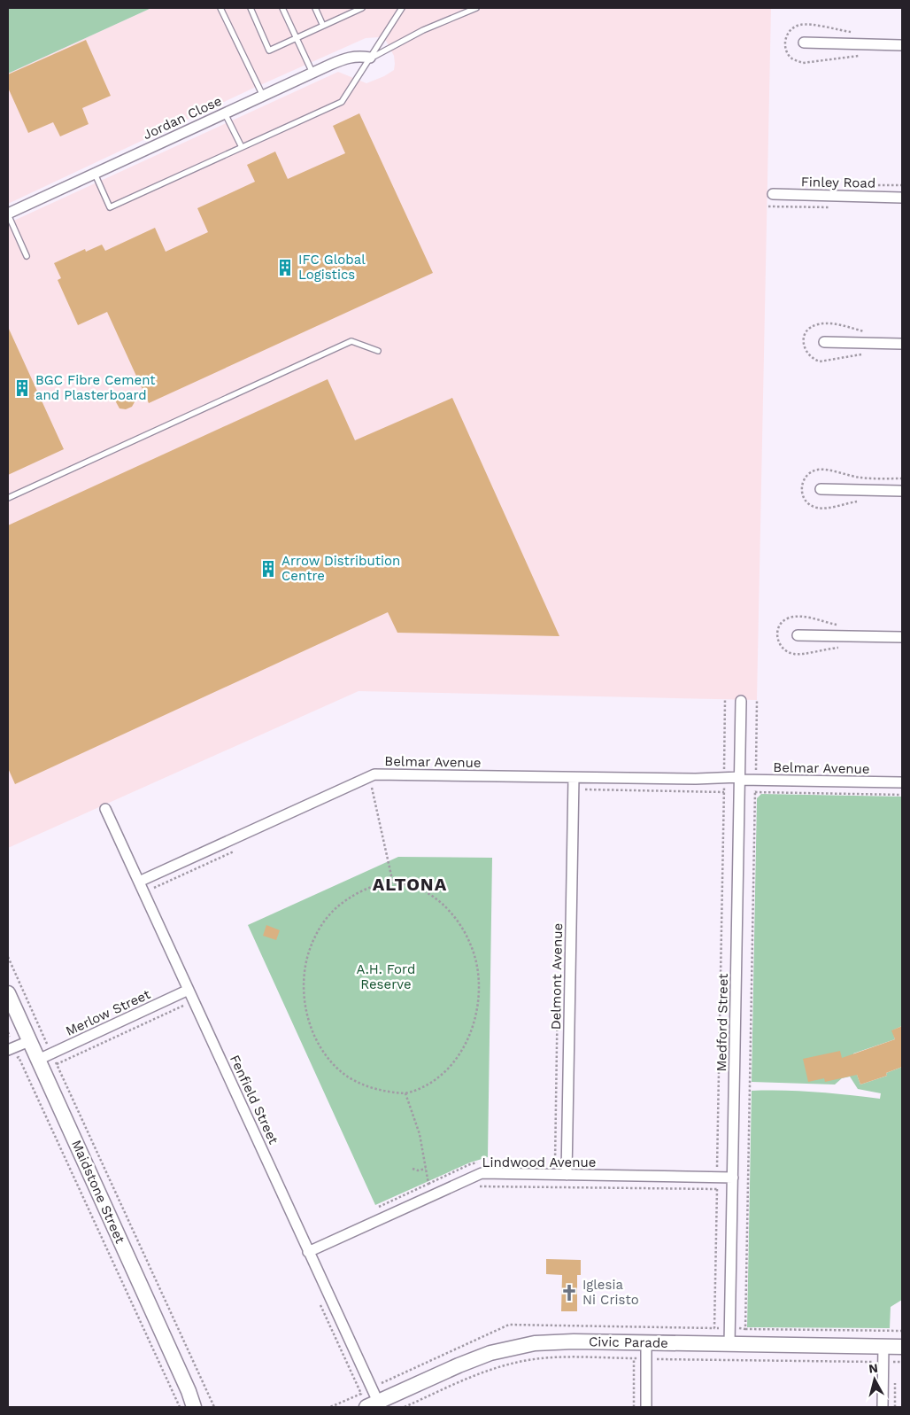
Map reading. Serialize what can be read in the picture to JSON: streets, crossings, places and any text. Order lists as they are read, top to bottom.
{
  "streets": {
    "street": [
      "Jordan Close",
      "Finley Road",
      "Belmar Avenue",
      "Delmont Avenue",
      "Merlow Street",
      "Medford Street",
      "Fenfield Street",
      "Lindwood Avenue",
      "Maidstone Street",
      "Civic Parade"
    ]
  },
  "crossings": [
    ["Belmar Avenue", "Delmont Avenue"],
    ["Belmar Avenue", "Medford Street"],
    ["Belmar Avenue", "Fenfield Street"],
    ["Delmont Avenue", "Lindwood Avenue"],
    ["Merlow Street", "Fenfield Street"],
    ["Merlow Street", "Maidstone Street"],
    ["Medford Street", "Lindwood Avenue"],
    ["Medford Street", "Civic Parade"],
    ["Fenfield Street", "Lindwood Avenue"],
    ["Fenfield Street", "Civic Parade"]
  ],
  "districts": ["ALTONA"],
  "parks": ["A.H. Ford Reserve"],
  "places": {
    "building": ["IFC Global Logistics", "BGC Fibre Cement and Plasterboard", "Arrow Distribution Centre"],
    "church": ["Iglesia Ni Cristo"]
  },
  "north": "top"
}
